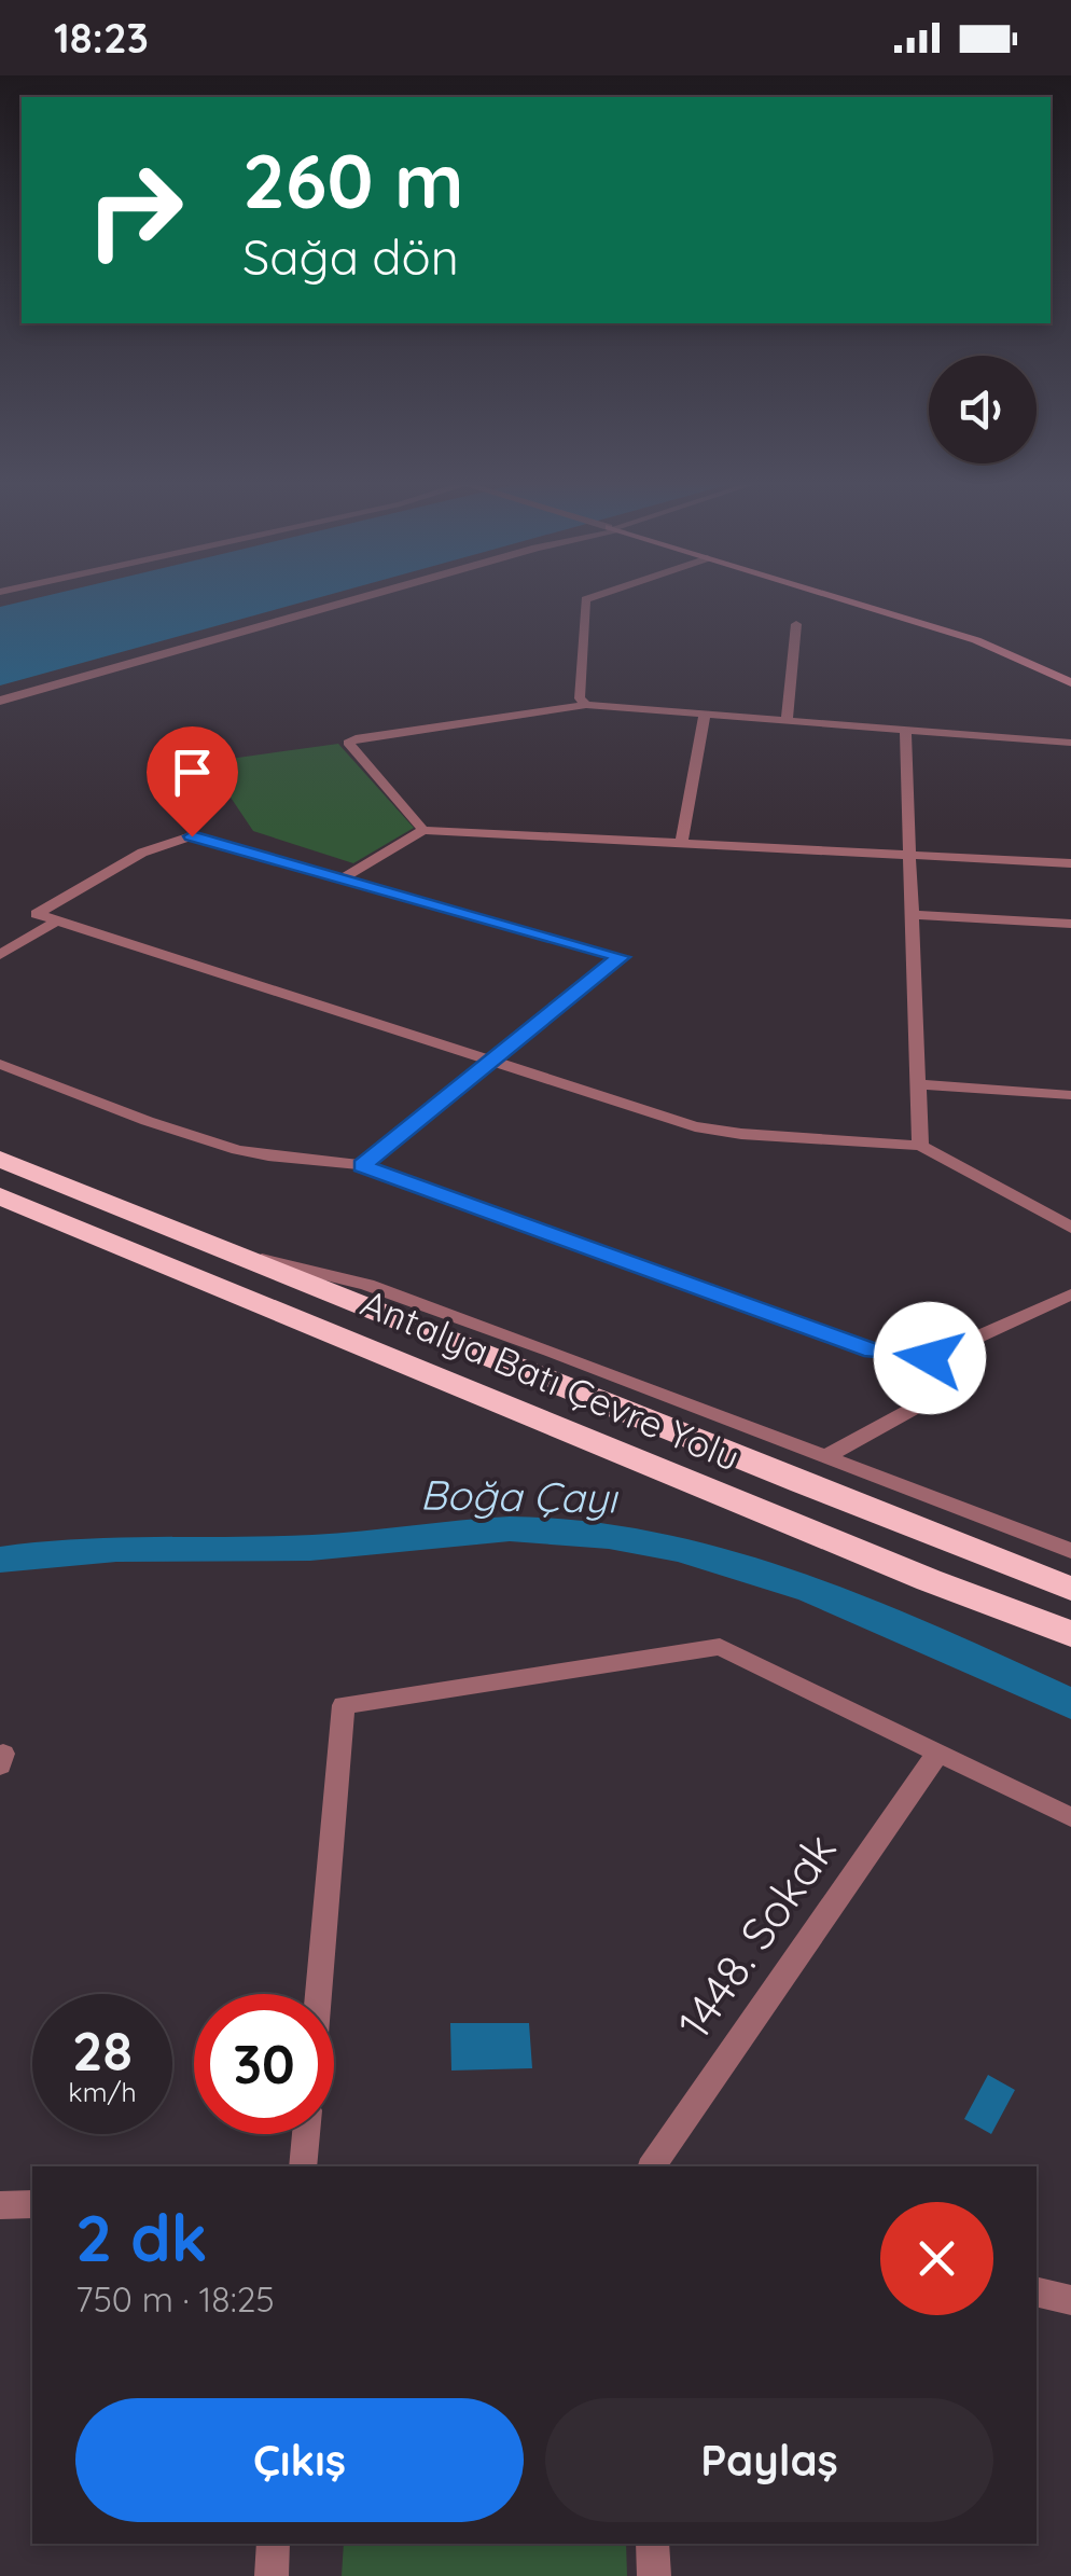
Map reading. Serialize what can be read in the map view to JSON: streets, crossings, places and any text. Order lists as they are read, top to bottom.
{
  "streets": {
    "highway": ["Antalya Batı Çevre Yolu"],
    "street": ["1448. Sokak"]
  },
  "water": ["Boğa Çayı"],
  "page": {
    "status": "18:23",
    "turn": ["260 m", "Sağa dön"],
    "speed": "28 km/h",
    "limit": "30",
    "heading": ["2 dk", "750 m · 18:25"],
    "buttons": ["Çıkış", "Paylaş"]
  }
}
